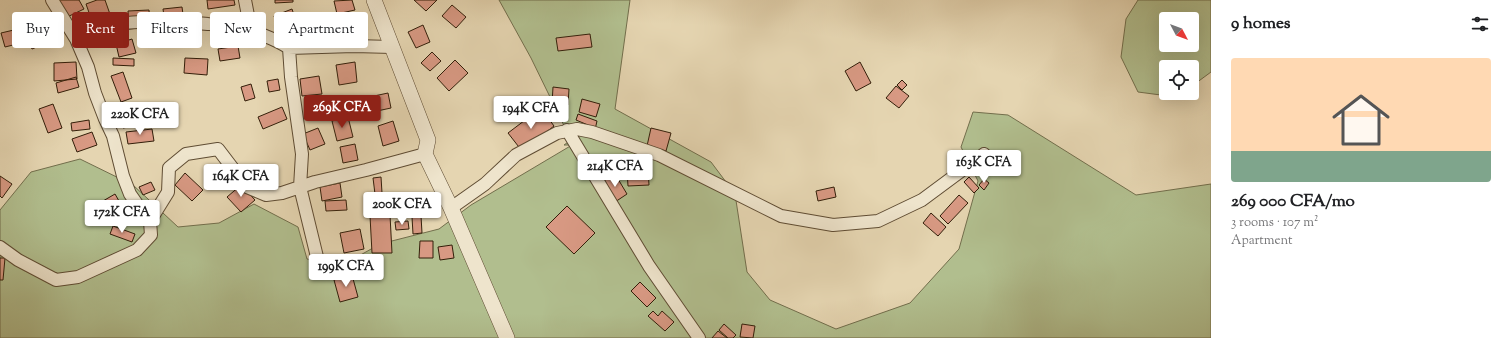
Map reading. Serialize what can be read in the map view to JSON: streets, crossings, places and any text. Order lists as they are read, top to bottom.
{
  "north": "bottom right",
  "page": {
    "heading": "9 homes",
    "chip": [
      "Buy",
      "Rent",
      "Filters",
      "New",
      "Apartment"
    ],
    "list": [
      {
        "name": "269 000 CFA/mo",
        "note": "3 rooms · 107 m² · Apartment"
      }
    ],
    "price": [
      "269K CFA",
      "194K CFA",
      "220K CFA",
      "163K CFA",
      "214K CFA",
      "164K CFA",
      "200K CFA",
      "172K CFA",
      "199K CFA"
    ]
  }
}
